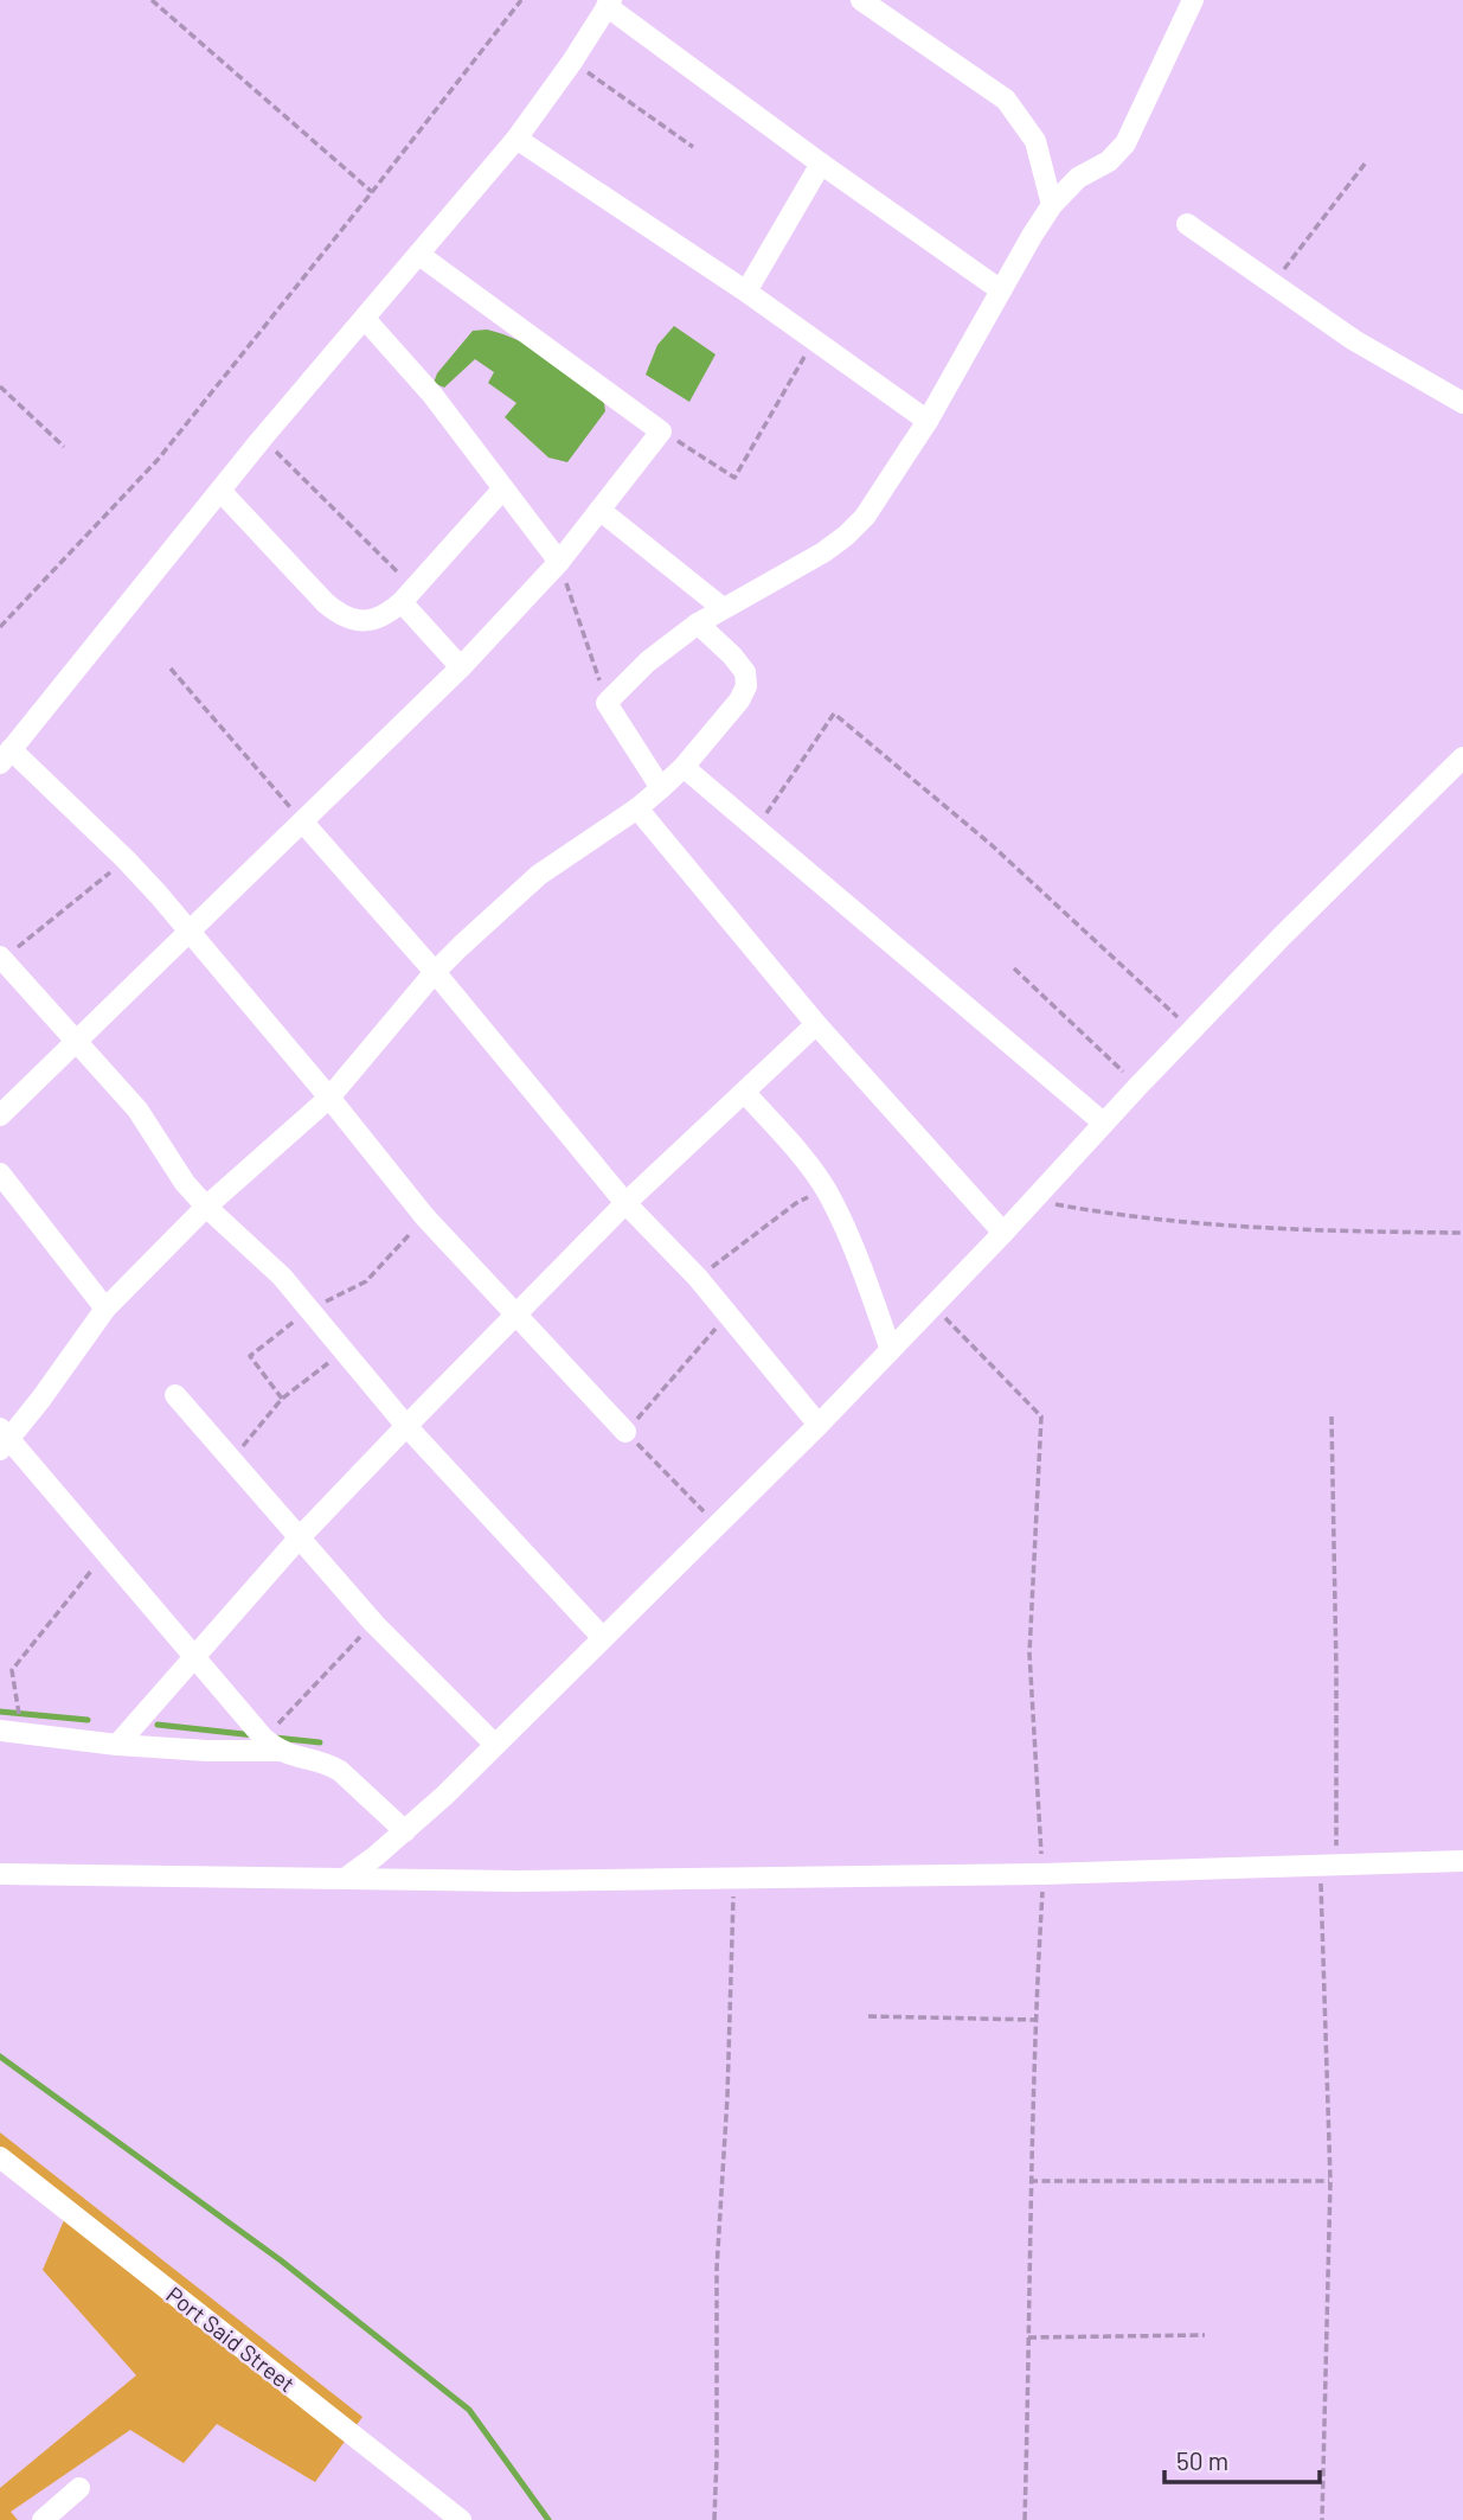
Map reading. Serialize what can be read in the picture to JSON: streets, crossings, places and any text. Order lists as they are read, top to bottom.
{
  "streets": {
    "street": ["Port Said Street"]
  },
  "scale_bar": "50 m"
}
